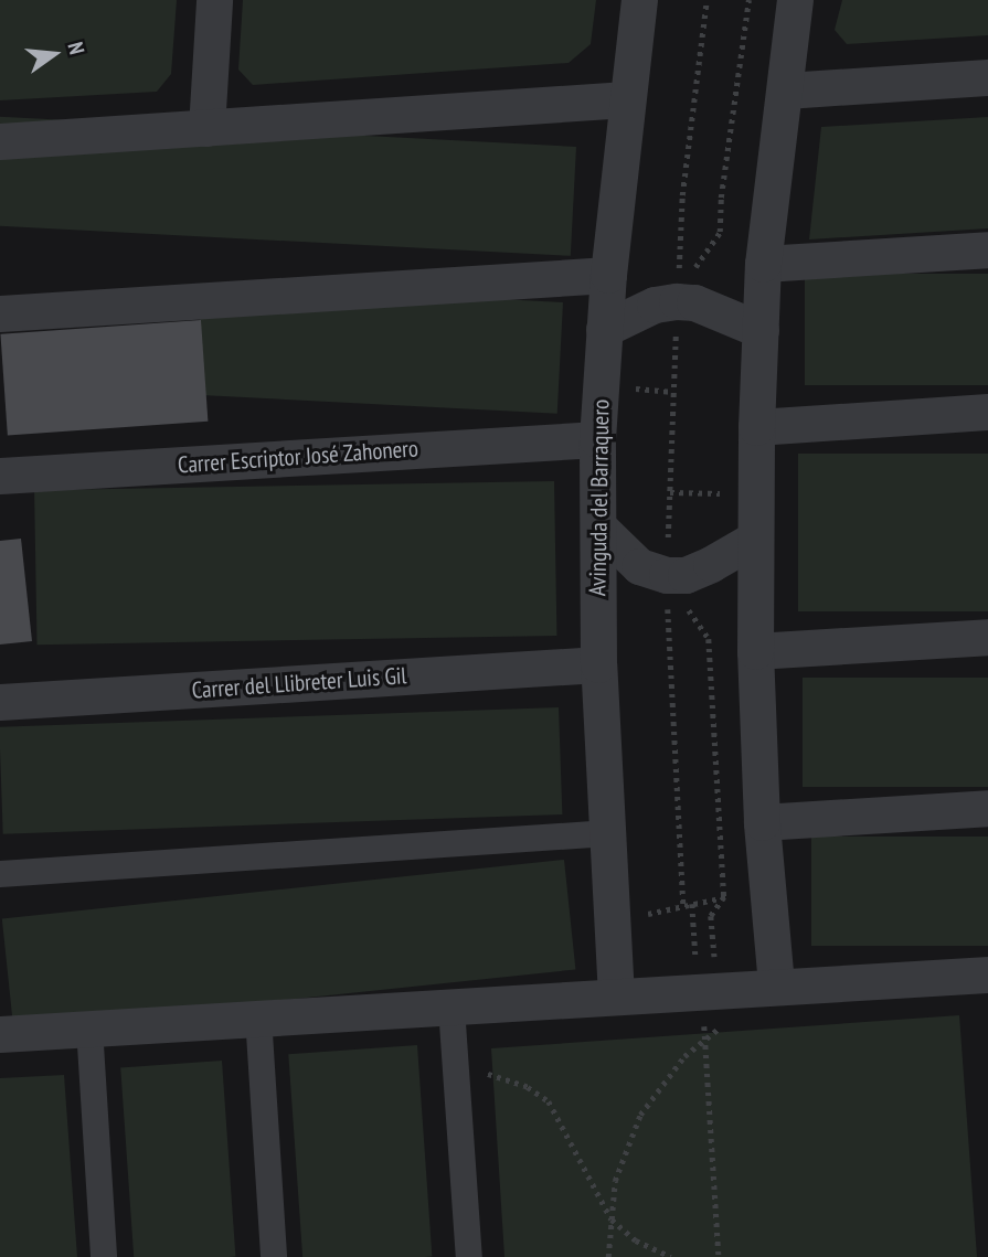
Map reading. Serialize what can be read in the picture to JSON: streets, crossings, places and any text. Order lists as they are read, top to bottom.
{
  "streets": {
    "street": ["Carrer Escriptor José Zahonero", "Avinguda del Barraquero", "Carrer del Llibreter Luis Gil"]
  },
  "crossings": [
    ["Carrer Escriptor José Zahonero", "Avinguda del Barraquero"],
    ["Avinguda del Barraquero", "Carrer del Llibreter Luis Gil"]
  ],
  "north": "right"
}
